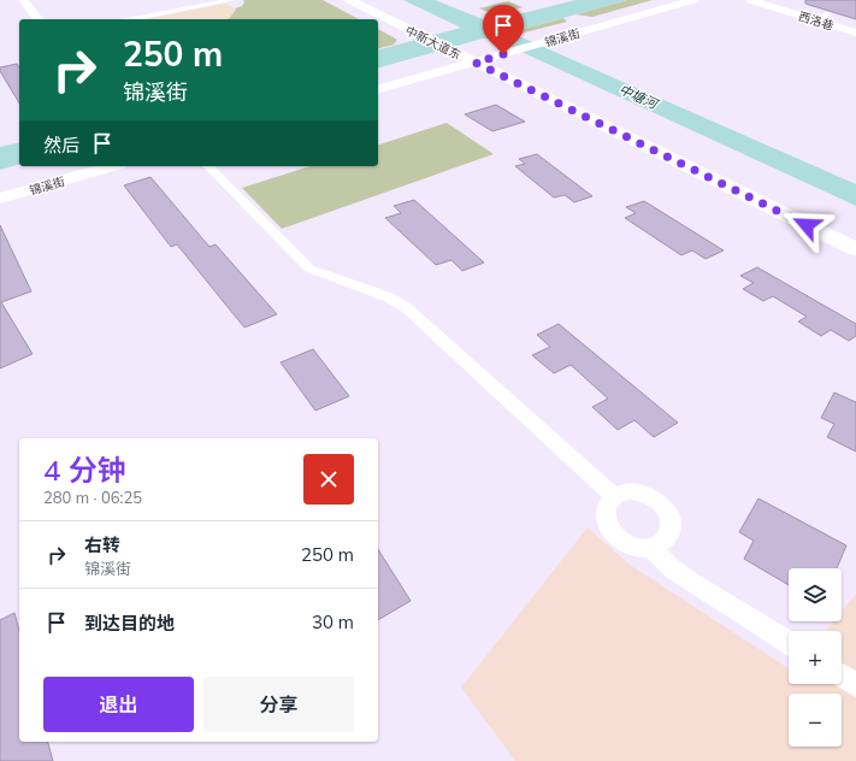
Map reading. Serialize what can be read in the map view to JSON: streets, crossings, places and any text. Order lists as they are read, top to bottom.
{
  "streets": {
    "main road": ["西洛巷", "锦溪街", "中新大道东"]
  },
  "crossings": [
    ["锦溪街", "中新大道东"]
  ],
  "water": ["中塘河"],
  "page": {
    "turn": ["250 m", "锦溪街"],
    "then": "然后",
    "heading": ["4 分钟", "280 m · 06:25"],
    "list": [
      {
        "name": "右转",
        "note": "锦溪街",
        "value": "250 m"
      },
      {
        "name": "到达目的地",
        "value": "30 m"
      }
    ],
    "map_buttons": ["+", "−"],
    "buttons": ["退出", "分享"]
  }
}
